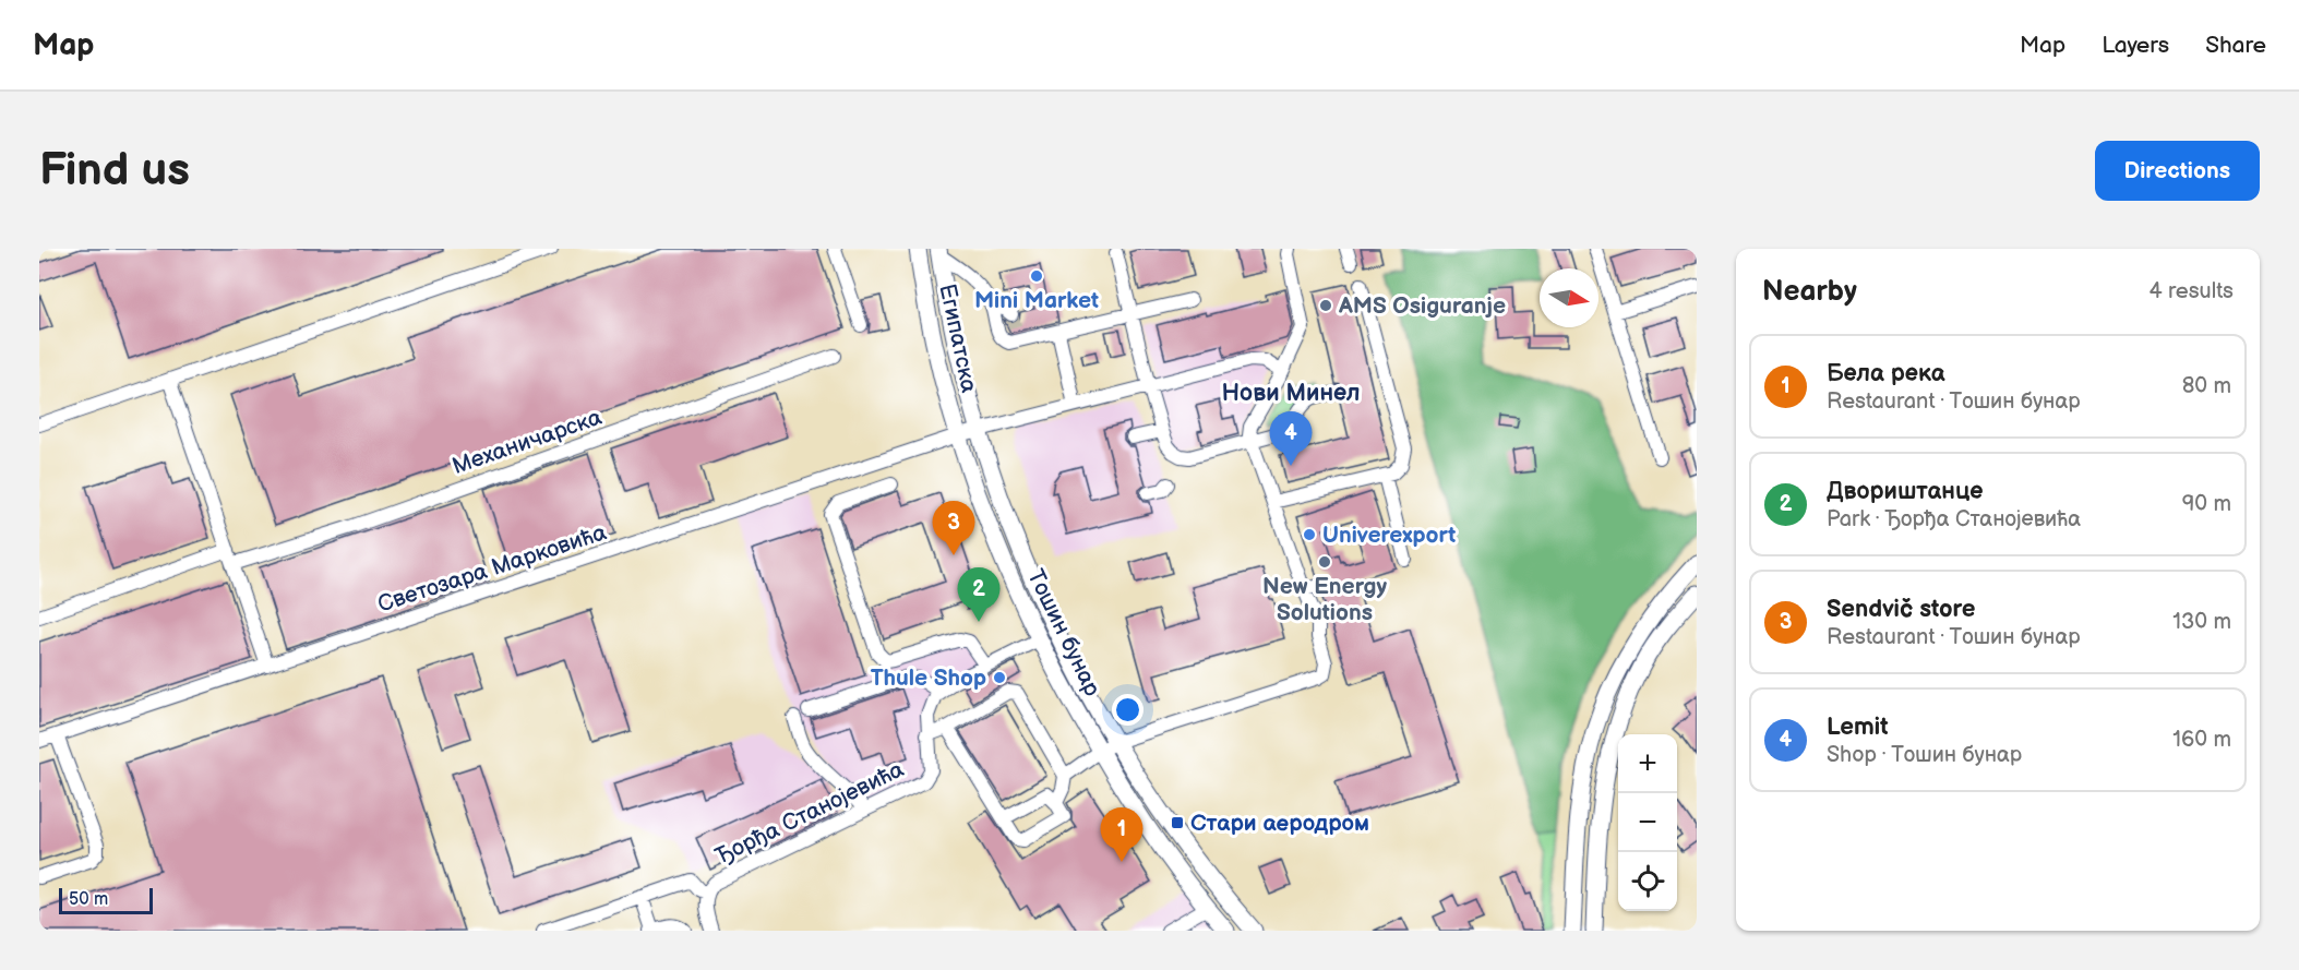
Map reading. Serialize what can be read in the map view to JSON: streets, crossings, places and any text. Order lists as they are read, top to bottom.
{
  "streets": {
    "main road": ["Египатска", "Тошин бунар"],
    "street": ["Механичарска", "Светозара Марковића", "Ђорђа Станојевића"]
  },
  "crossings": [
    ["Египатска", "Светозара Марковића"],
    ["Египатска", "Тошин бунар"],
    ["Светозара Марковића", "Тошин бунар"]
  ],
  "districts": ["Нови Минел"],
  "places": {
    "other": [
      "Mini Market",
      "AMS Osiguranje",
      "Univerexport",
      "New Energy Solutions",
      "Thule Shop"
    ],
    "transit": ["Стари аеродром"]
  },
  "scale_bar": "50 m",
  "north": "right",
  "page": {
    "header": "Map",
    "nav": ["Map", "Layers", "Share"],
    "buttons": "Directions",
    "title": "Find us",
    "heading": ["Nearby", "4 results"],
    "list": [
      {
        "mark": "1",
        "name": "Бела река",
        "note": "Restaurant · Тошин бунар",
        "value": "80 m"
      },
      {
        "mark": "2",
        "name": "Двориштанце",
        "note": "Park · Ђорђа Станојевића",
        "value": "90 m"
      },
      {
        "mark": "3",
        "name": "Sendvič store",
        "note": "Restaurant · Тошин бунар",
        "value": "130 m"
      },
      {
        "mark": "4",
        "name": "Lemit",
        "note": "Shop · Тошин бунар",
        "value": "160 m"
      }
    ],
    "pins": [
      "4",
      "3",
      "2",
      "1"
    ],
    "map_buttons": ["+", "−"],
    "scale": "50 m"
  }
}
